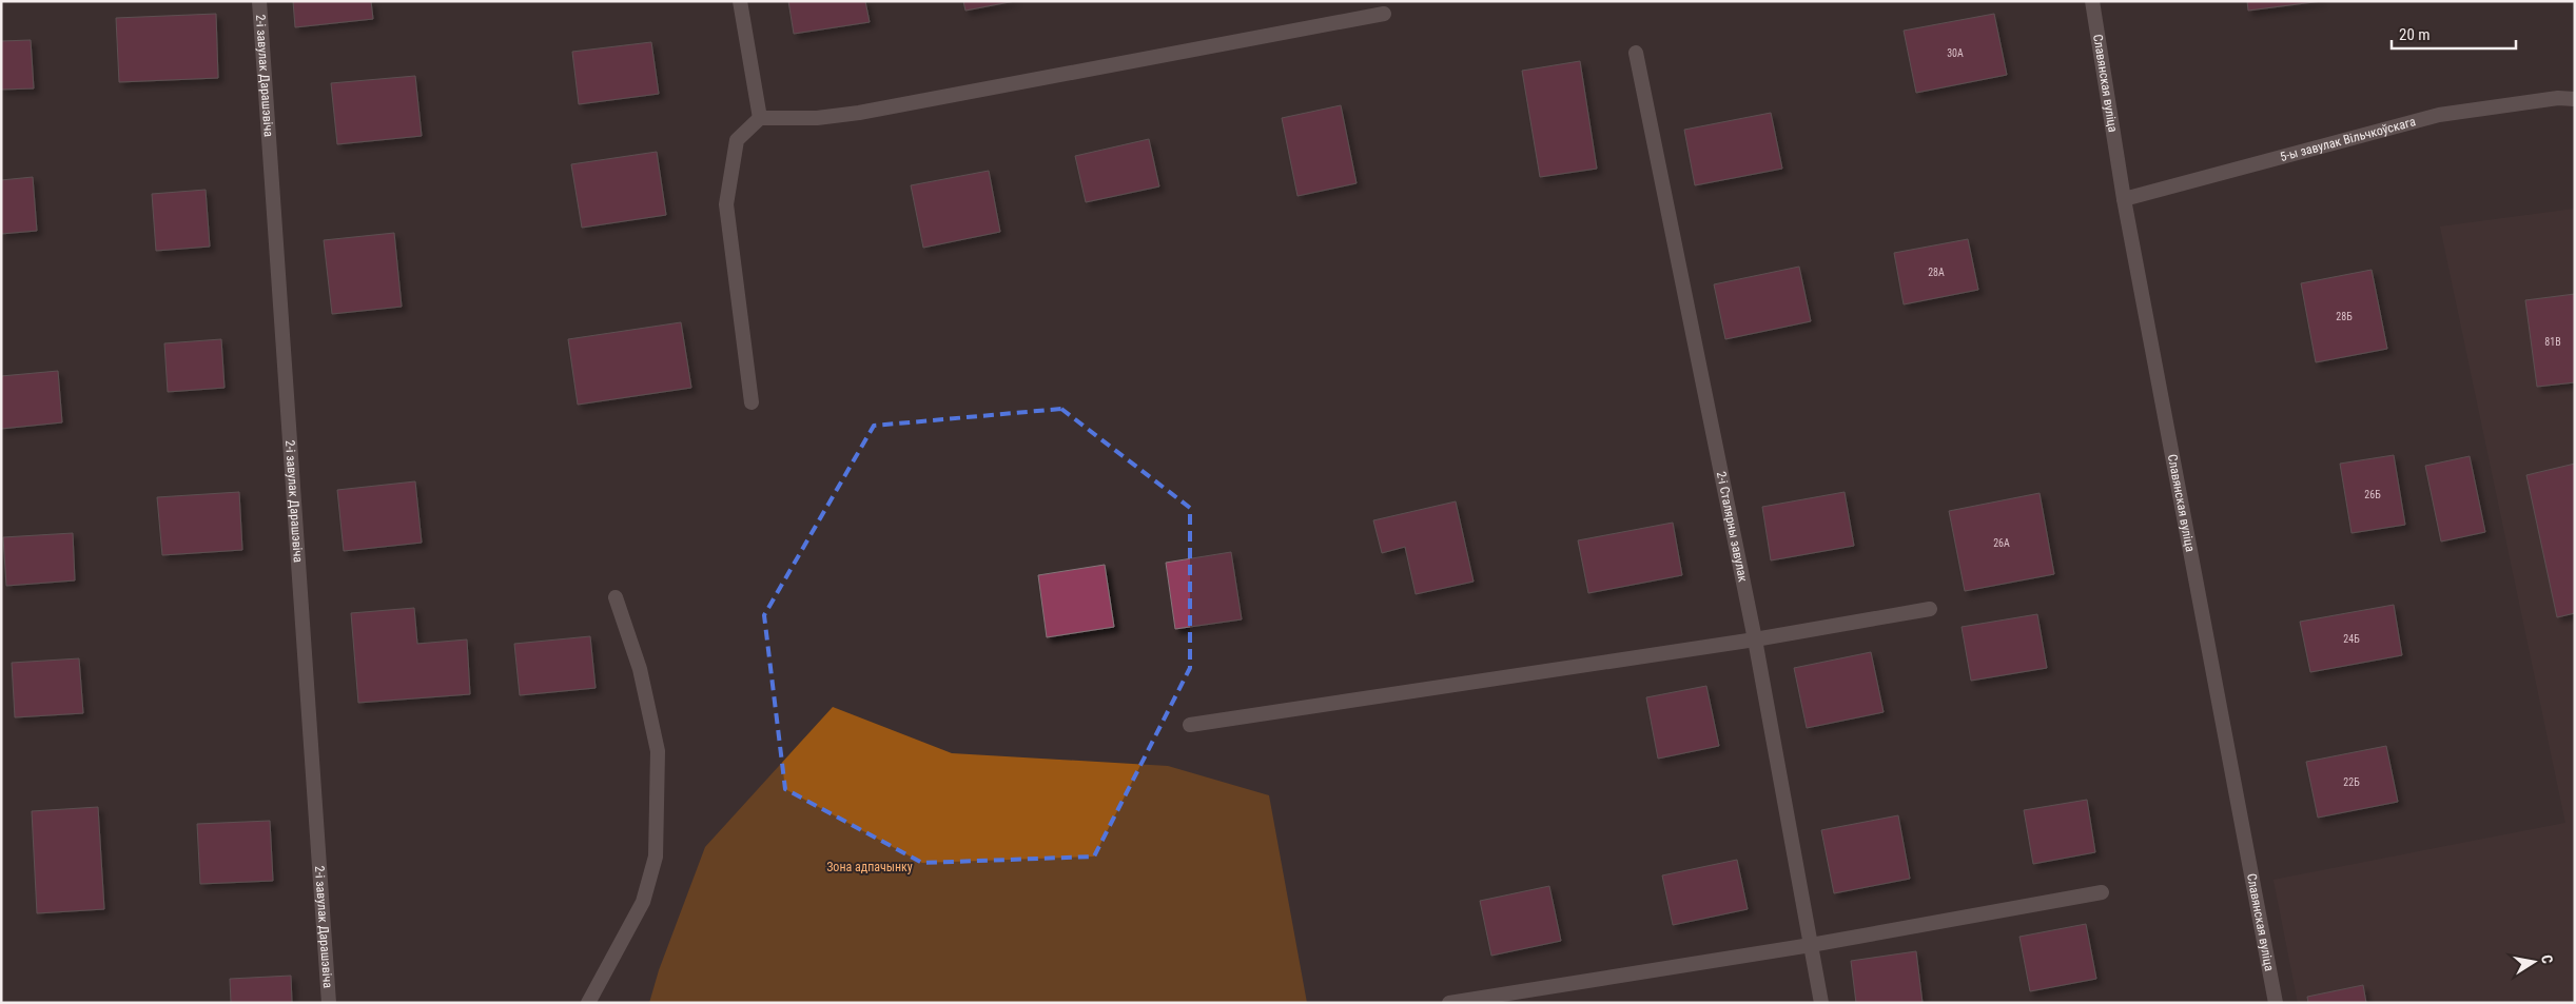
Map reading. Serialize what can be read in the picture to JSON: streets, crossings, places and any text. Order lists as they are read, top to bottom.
{
  "streets": {
    "street": [
      "2-і завулак Дарашэвіча",
      "Славянская вуліца",
      "5-ы завулак Вільчкоўскага",
      "2-і Сталярны завулак"
    ]
  },
  "crossings": [
    ["Славянская вуліца", "5-ы завулак Вільчкоўскага"]
  ],
  "parks": ["Зона адпачынку"],
  "house_numbers": [
    "30А",
    "28А",
    "28Б",
    "81В",
    "26Б",
    "26А",
    "24Б",
    "22Б"
  ],
  "scale_bar": "20 m",
  "north": "right"
}
